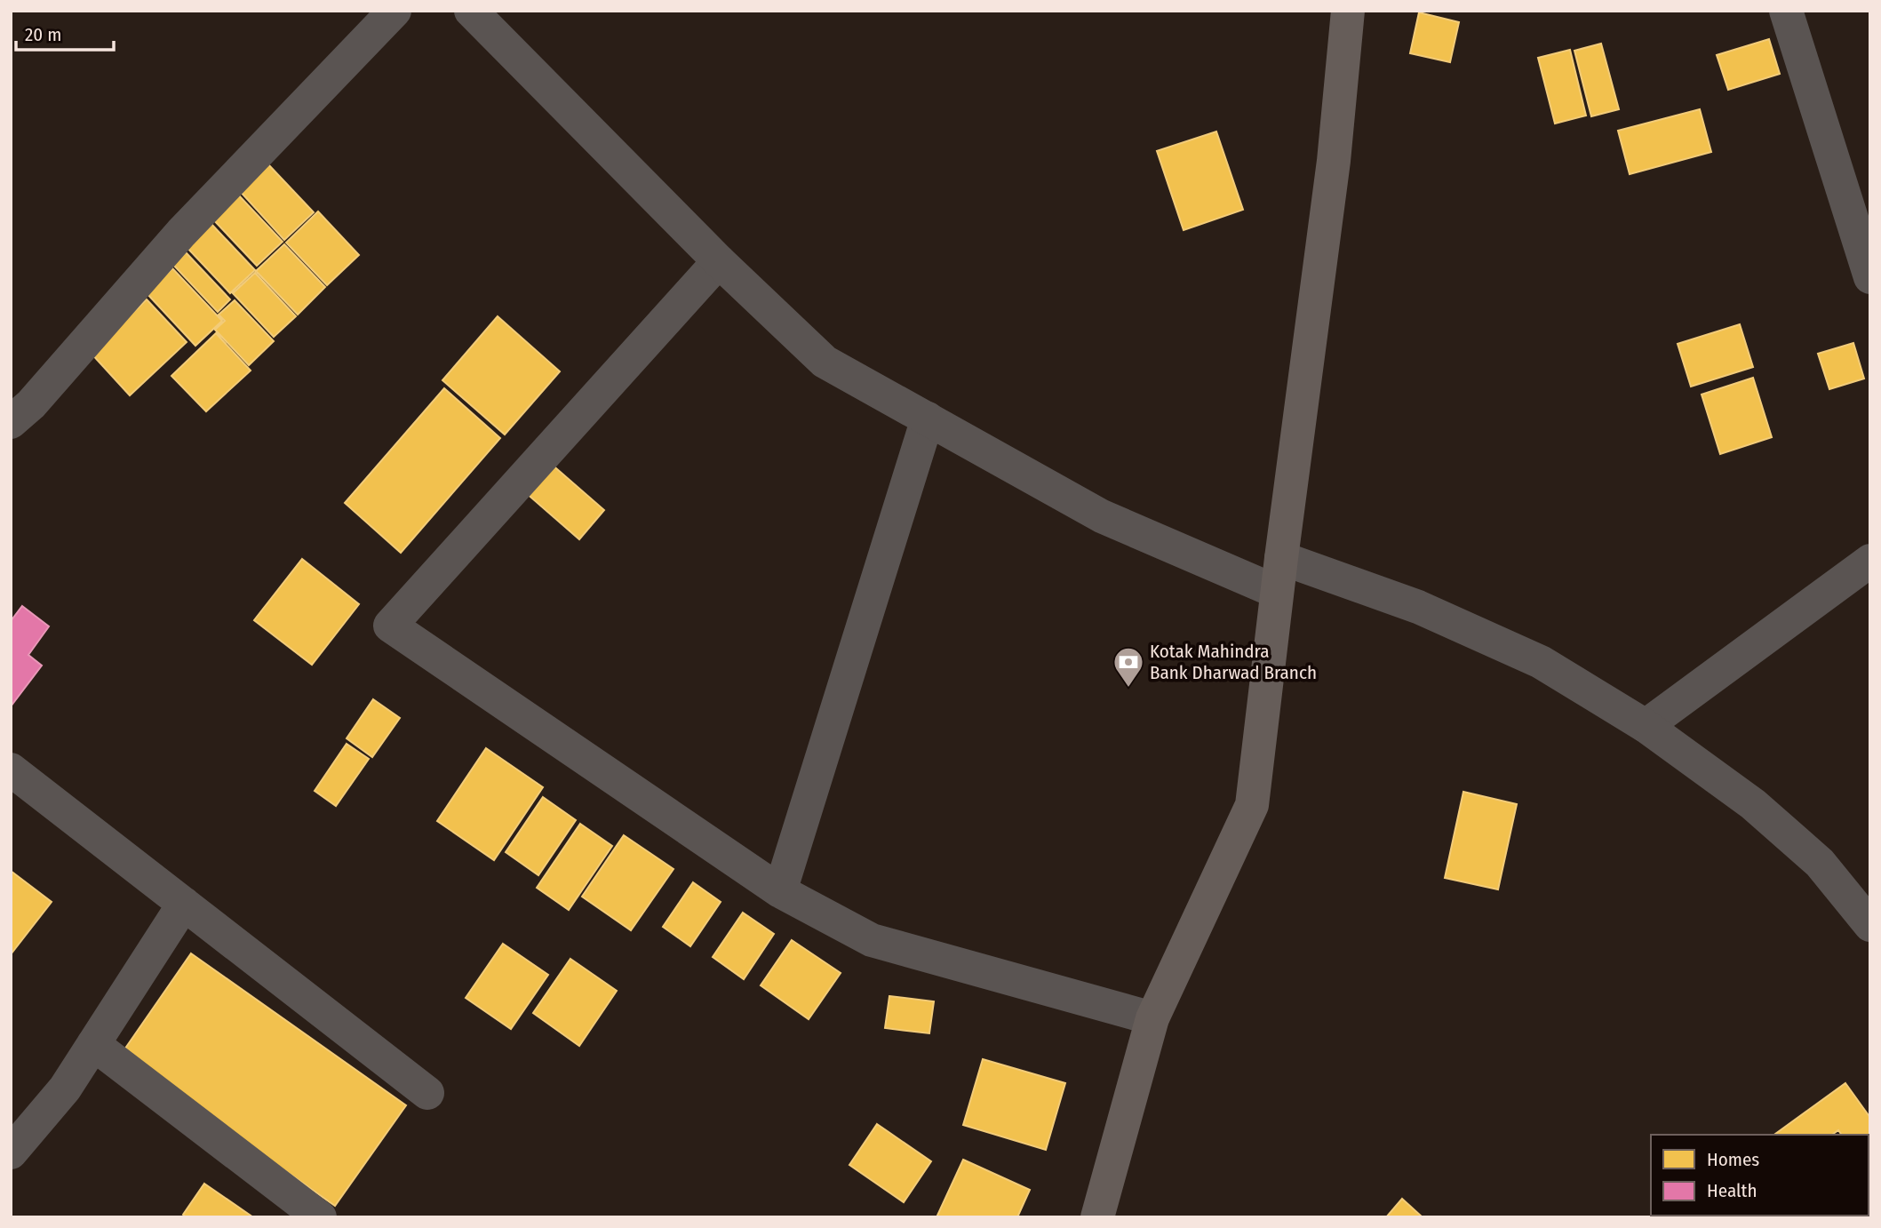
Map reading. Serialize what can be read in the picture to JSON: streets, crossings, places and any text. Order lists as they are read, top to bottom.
{
  "places": {
    "bank": ["Kotak Mahindra Bank Dharwad Branch"]
  },
  "legend": ["Homes", "Health"],
  "scale_bar": "20 m"
}
